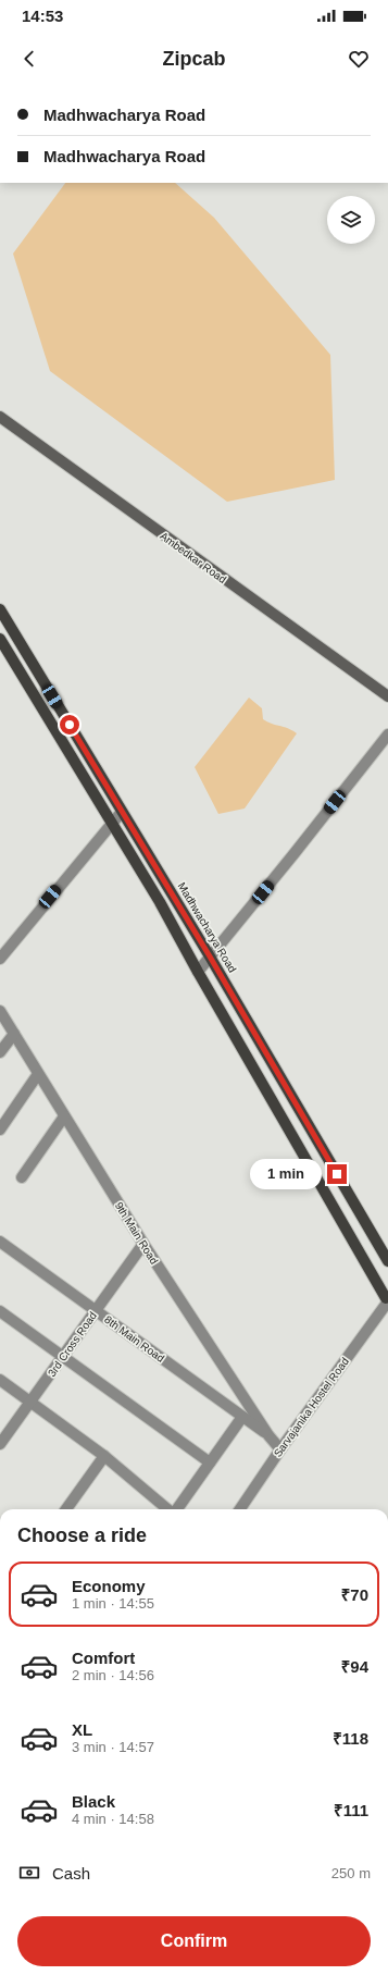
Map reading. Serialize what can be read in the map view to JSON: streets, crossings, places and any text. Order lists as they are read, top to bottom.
{
  "streets": {
    "main road": ["Madhwacharya Road"],
    "street": [
      "Ambedkar Road",
      "9th Main Road",
      "8th Main Road",
      "3rd Cross Road",
      "Sarvajanika Hostel Road"
    ]
  },
  "crossings": [
    ["9th Main Road", "8th Main Road"],
    ["9th Main Road", "3rd Cross Road"],
    ["9th Main Road", "Sarvajanika Hostel Road"],
    ["8th Main Road", "3rd Cross Road"]
  ],
  "page": {
    "status": "14:53",
    "header": "Zipcab",
    "banner": ["Madhwacharya Road", "Madhwacharya Road"],
    "bubble": "1 min",
    "heading": "Choose a ride",
    "list": [
      {
        "name": "Economy",
        "note": "1 min · 14:55",
        "value": "₹70"
      },
      {
        "name": "Comfort",
        "note": "2 min · 14:56",
        "value": "₹94"
      },
      {
        "name": "XL",
        "note": "3 min · 14:57",
        "value": "₹118"
      },
      {
        "name": "Black",
        "note": "4 min · 14:58",
        "value": "₹111"
      }
    ],
    "pay": ["Cash", "250 m"],
    "buttons": "Confirm"
  }
}
